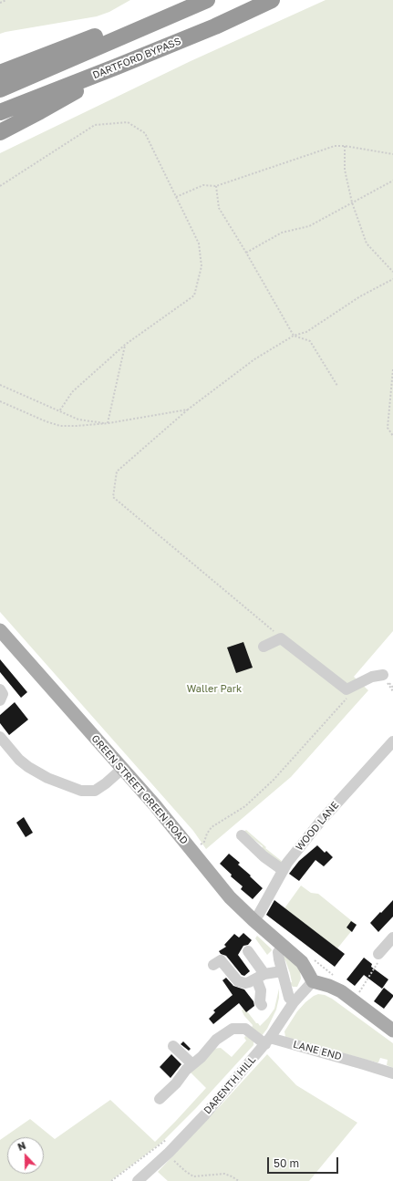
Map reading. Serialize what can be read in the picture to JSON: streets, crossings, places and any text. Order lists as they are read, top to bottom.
{
  "streets": {
    "highway": ["DARTFORD BYPASS"],
    "main road": ["GREEN STREET GREEN ROAD"],
    "street": ["WOOD LANE", "LANE END", "DARENTH HILL"]
  },
  "crossings": [
    ["GREEN STREET GREEN ROAD", "WOOD LANE"],
    ["GREEN STREET GREEN ROAD", "DARENTH HILL"],
    ["LANE END", "DARENTH HILL"]
  ],
  "parks": ["Waller Park"],
  "scale_bar": "50 m",
  "north": "top"
}
